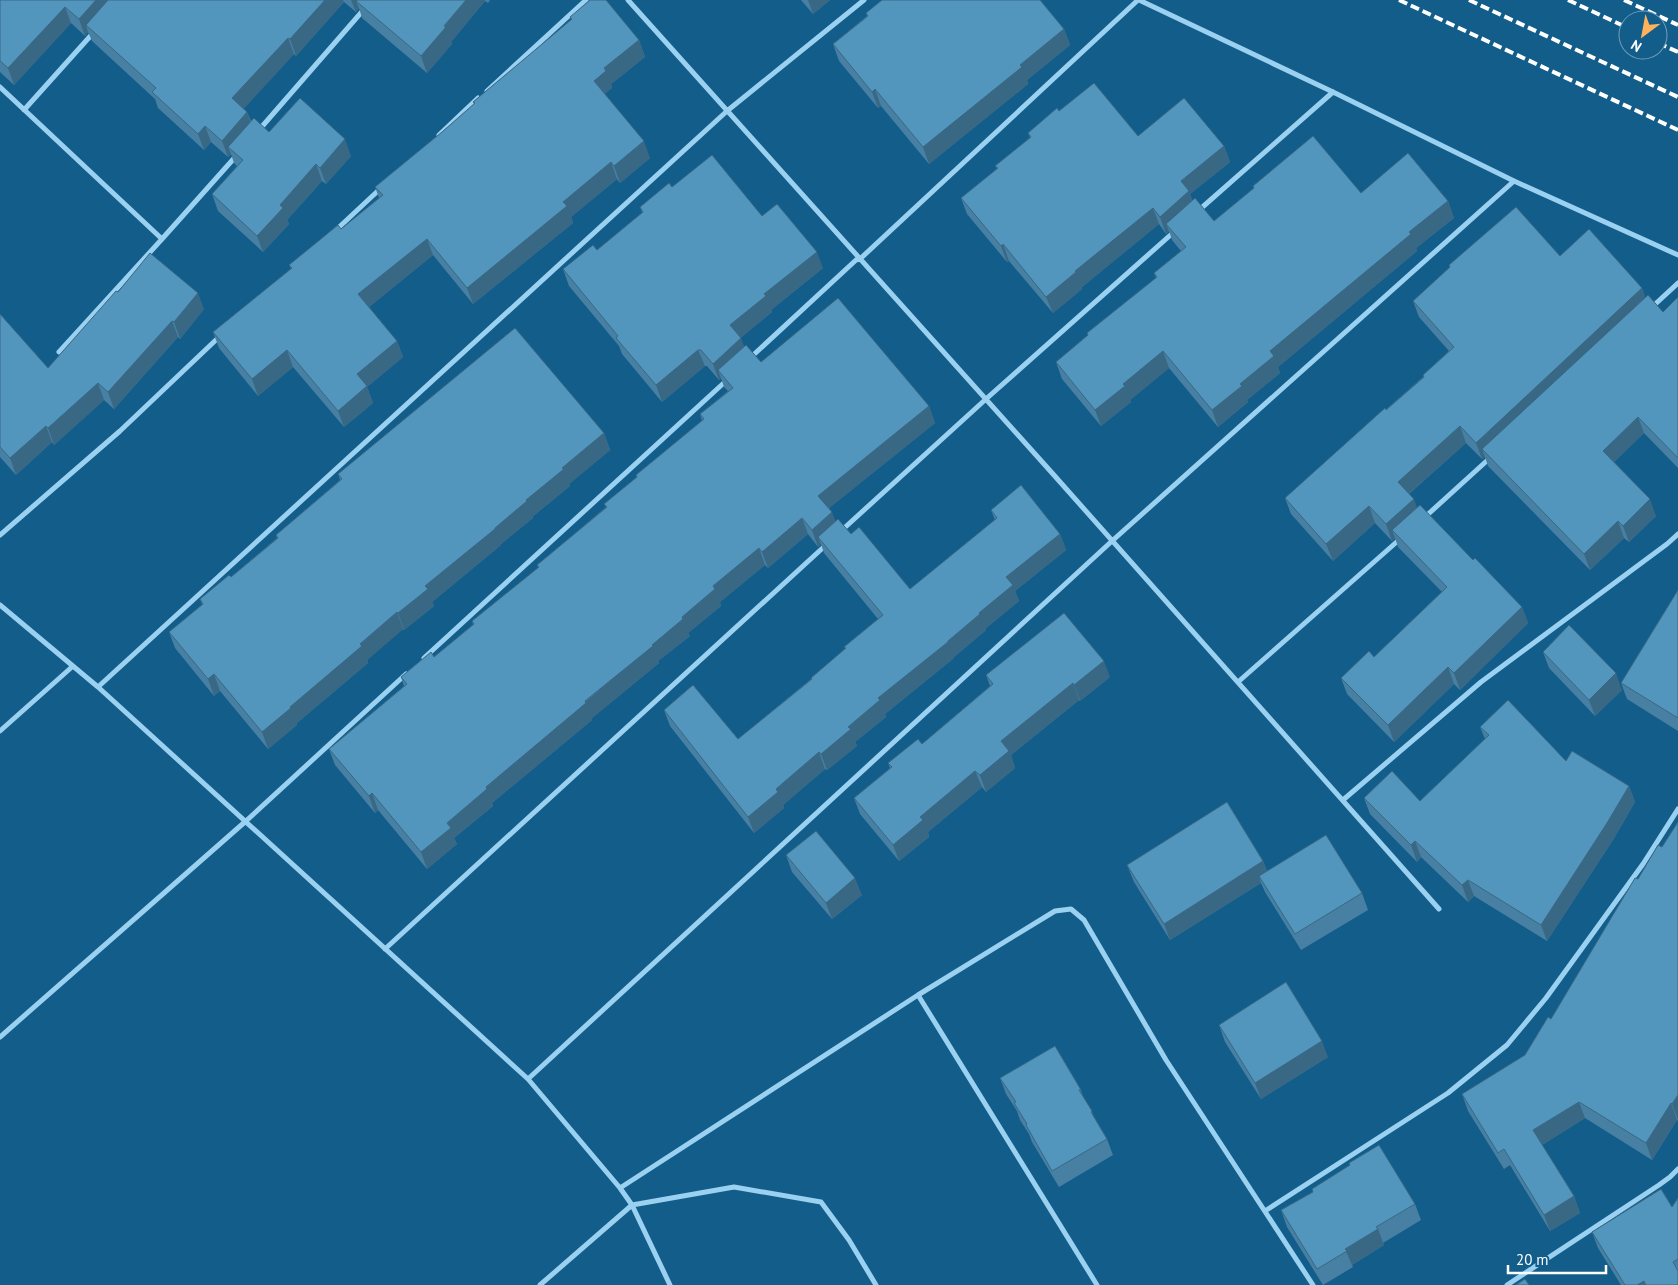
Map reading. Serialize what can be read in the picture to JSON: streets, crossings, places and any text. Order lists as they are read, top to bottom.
{
  "scale_bar": "20 m",
  "north": "bottom left"
}
